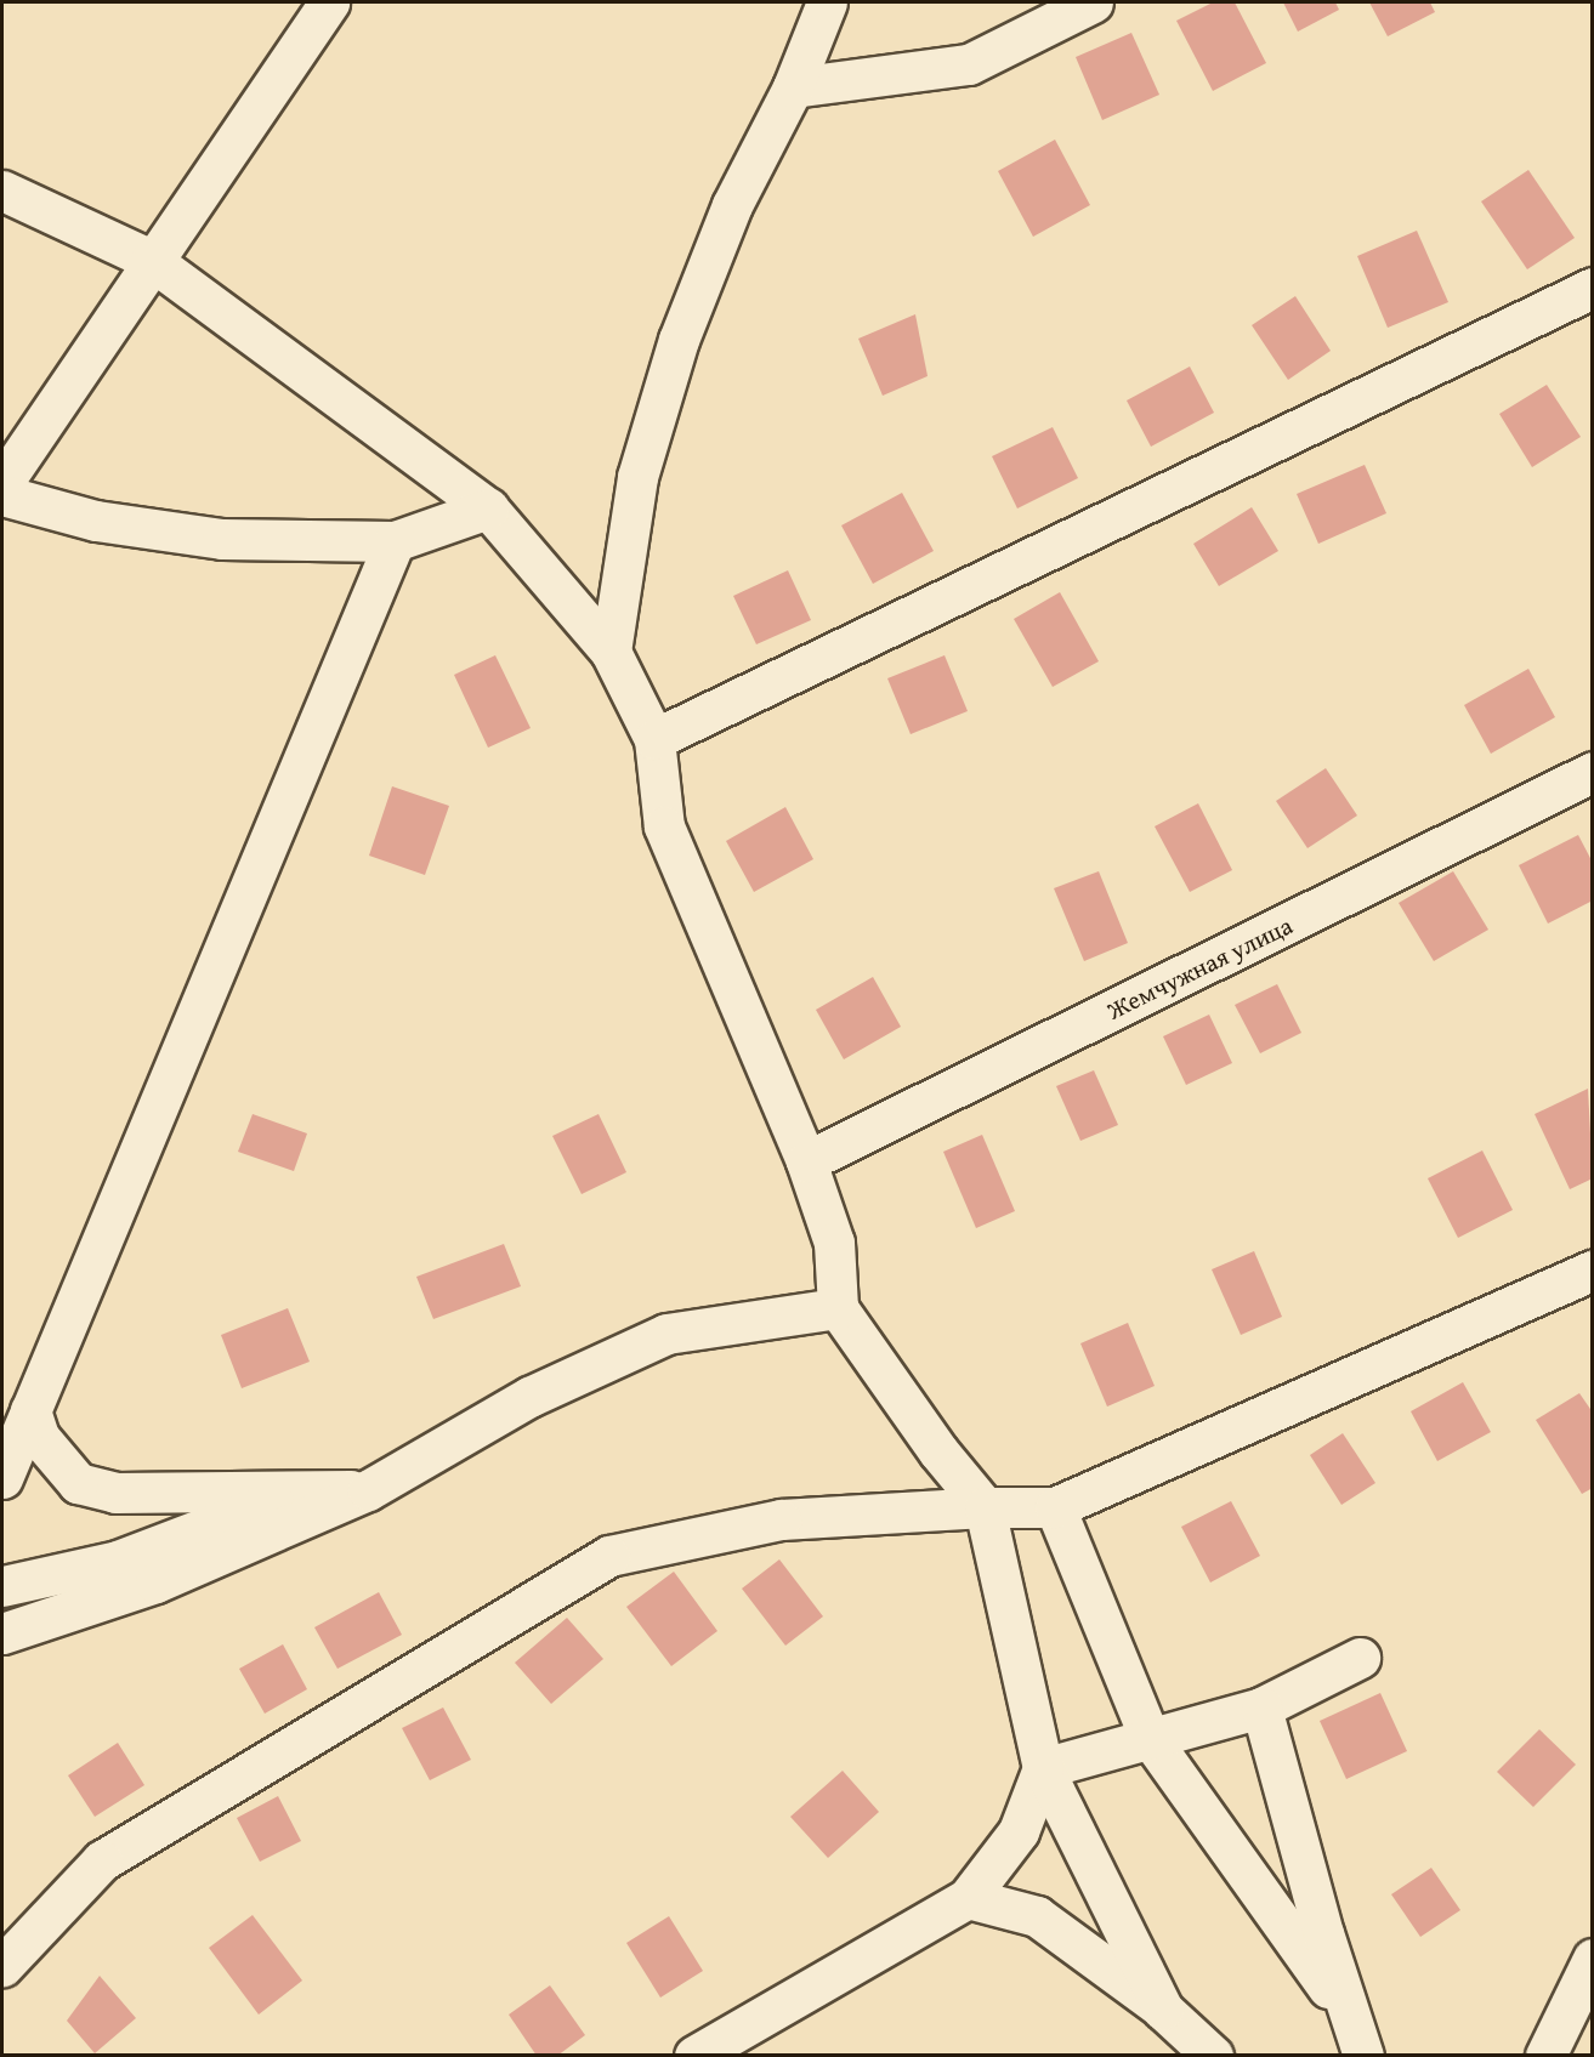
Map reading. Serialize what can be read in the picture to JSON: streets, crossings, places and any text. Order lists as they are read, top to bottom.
{
  "streets": {
    "street": ["Жемчужная улица"]
  }
}
